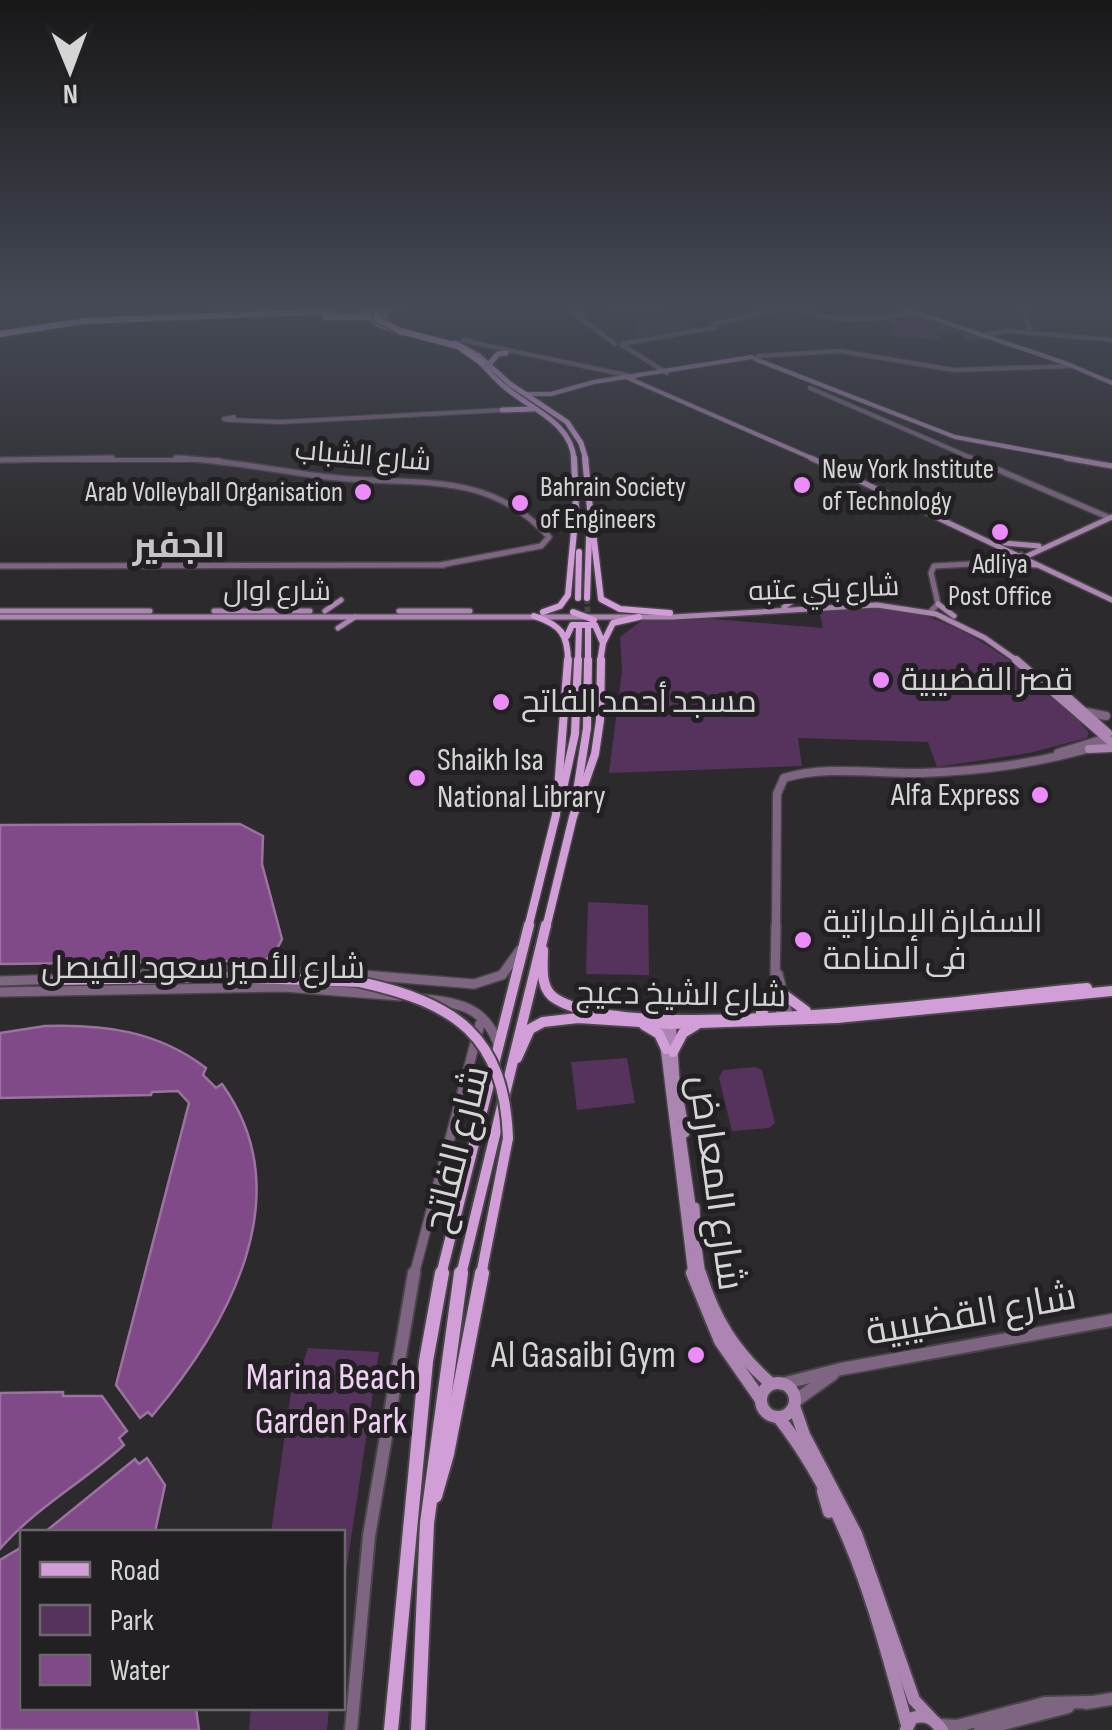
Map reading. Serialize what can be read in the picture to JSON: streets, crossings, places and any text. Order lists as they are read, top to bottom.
{
  "streets": {
    "main road": [
      "شارع بني عتبه",
      "شارع اوال",
      "شارع الشيخ دعيج",
      "شارع الفاتح",
      "شارع المعارض"
    ],
    "street": ["شارع الشباب", "شارع الأمير سعود الفيصل", "شارع القضيبية"]
  },
  "crossings": [
    ["شارع بني عتبه", "شارع اوال"],
    ["شارع الأمير سعود الفيصل", "شارع الفاتح"],
    ["شارع الشيخ دعيج", "شارع الفاتح"],
    ["شارع الشيخ دعيج", "شارع المعارض"],
    ["شارع المعارض", "شارع القضيبية"]
  ],
  "districts": ["الجفير"],
  "parks": ["Marina Beach Garden Park"],
  "places": [
    "New York Institute of Technology",
    "Arab Volleyball Organisation",
    "Bahrain Society of Engineers",
    "Adliya Post Office",
    "قصر القضيبية",
    "مسجد أحمد الفاتح",
    "Shaikh Isa National Library",
    "Alfa Express",
    "السفارة الإماراتية فى المنامة",
    "Al Gasaibi Gym"
  ],
  "legend": ["Road", "Park", "Water"],
  "north": "bottom"
}
